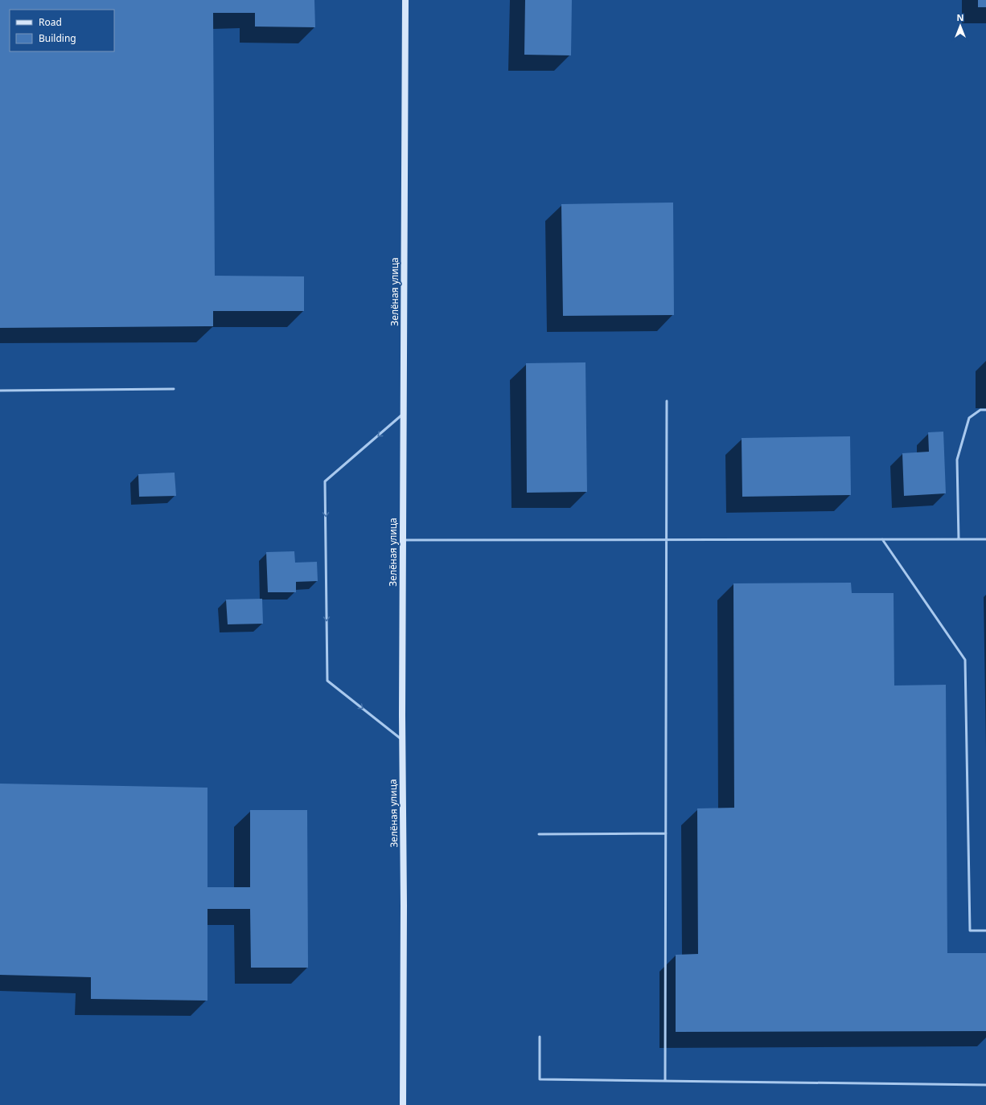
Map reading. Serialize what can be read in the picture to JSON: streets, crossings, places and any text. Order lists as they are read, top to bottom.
{
  "streets": {
    "street": ["Зелёная улица"]
  },
  "legend": ["Road", "Building"],
  "north": "top"
}
